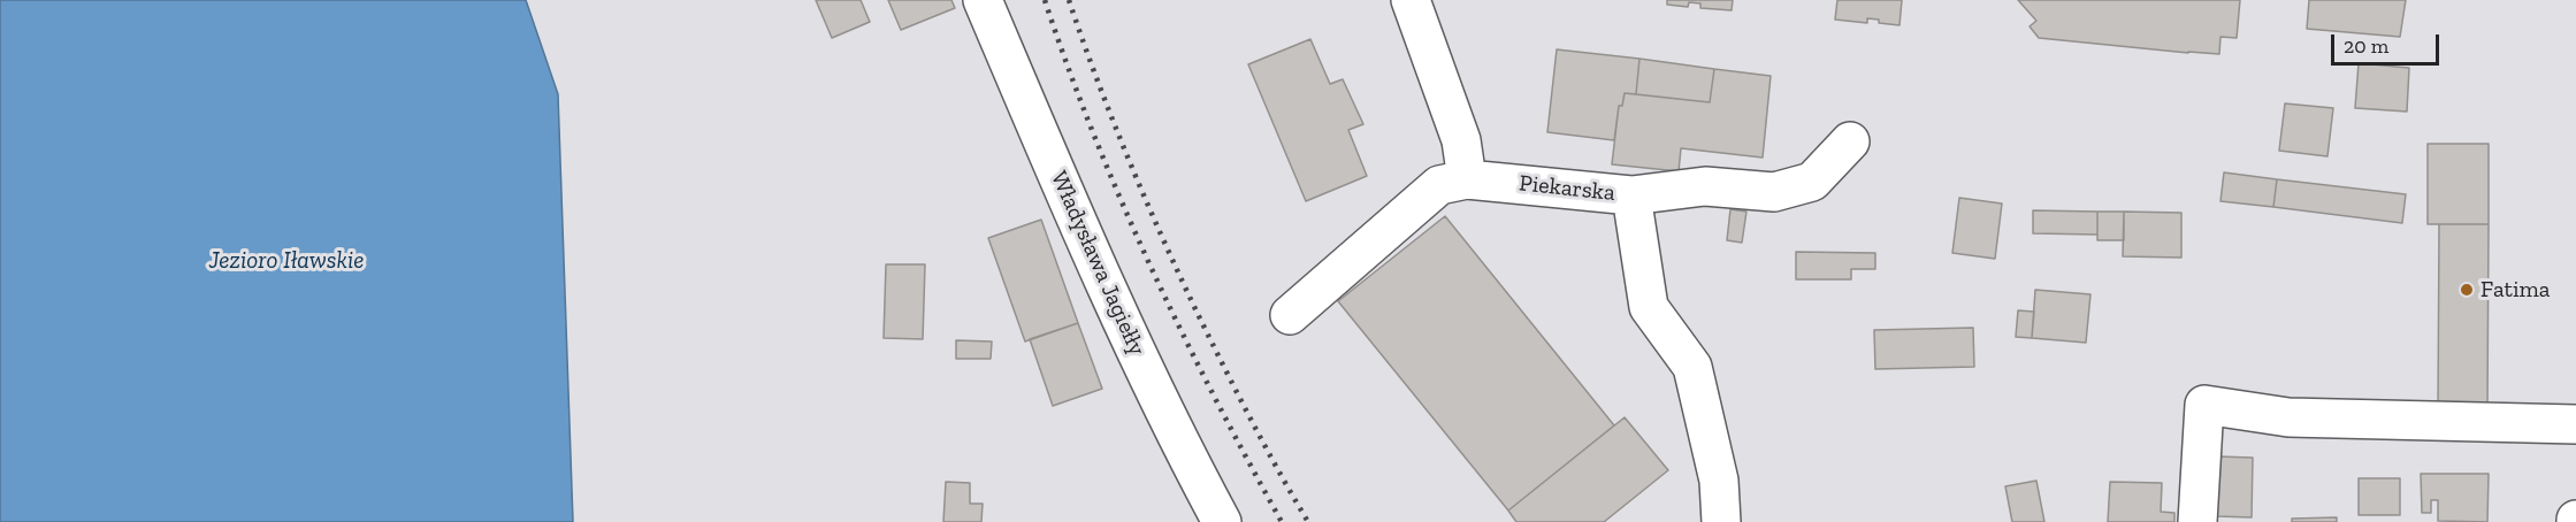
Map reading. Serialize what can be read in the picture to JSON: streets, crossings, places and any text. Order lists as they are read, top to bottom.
{
  "streets": {
    "street": ["Piekarska", "Władysława Jagiełły"]
  },
  "water": ["Jezioro Iławskie"],
  "places": ["Fatima"],
  "scale_bar": "20 m"
}
